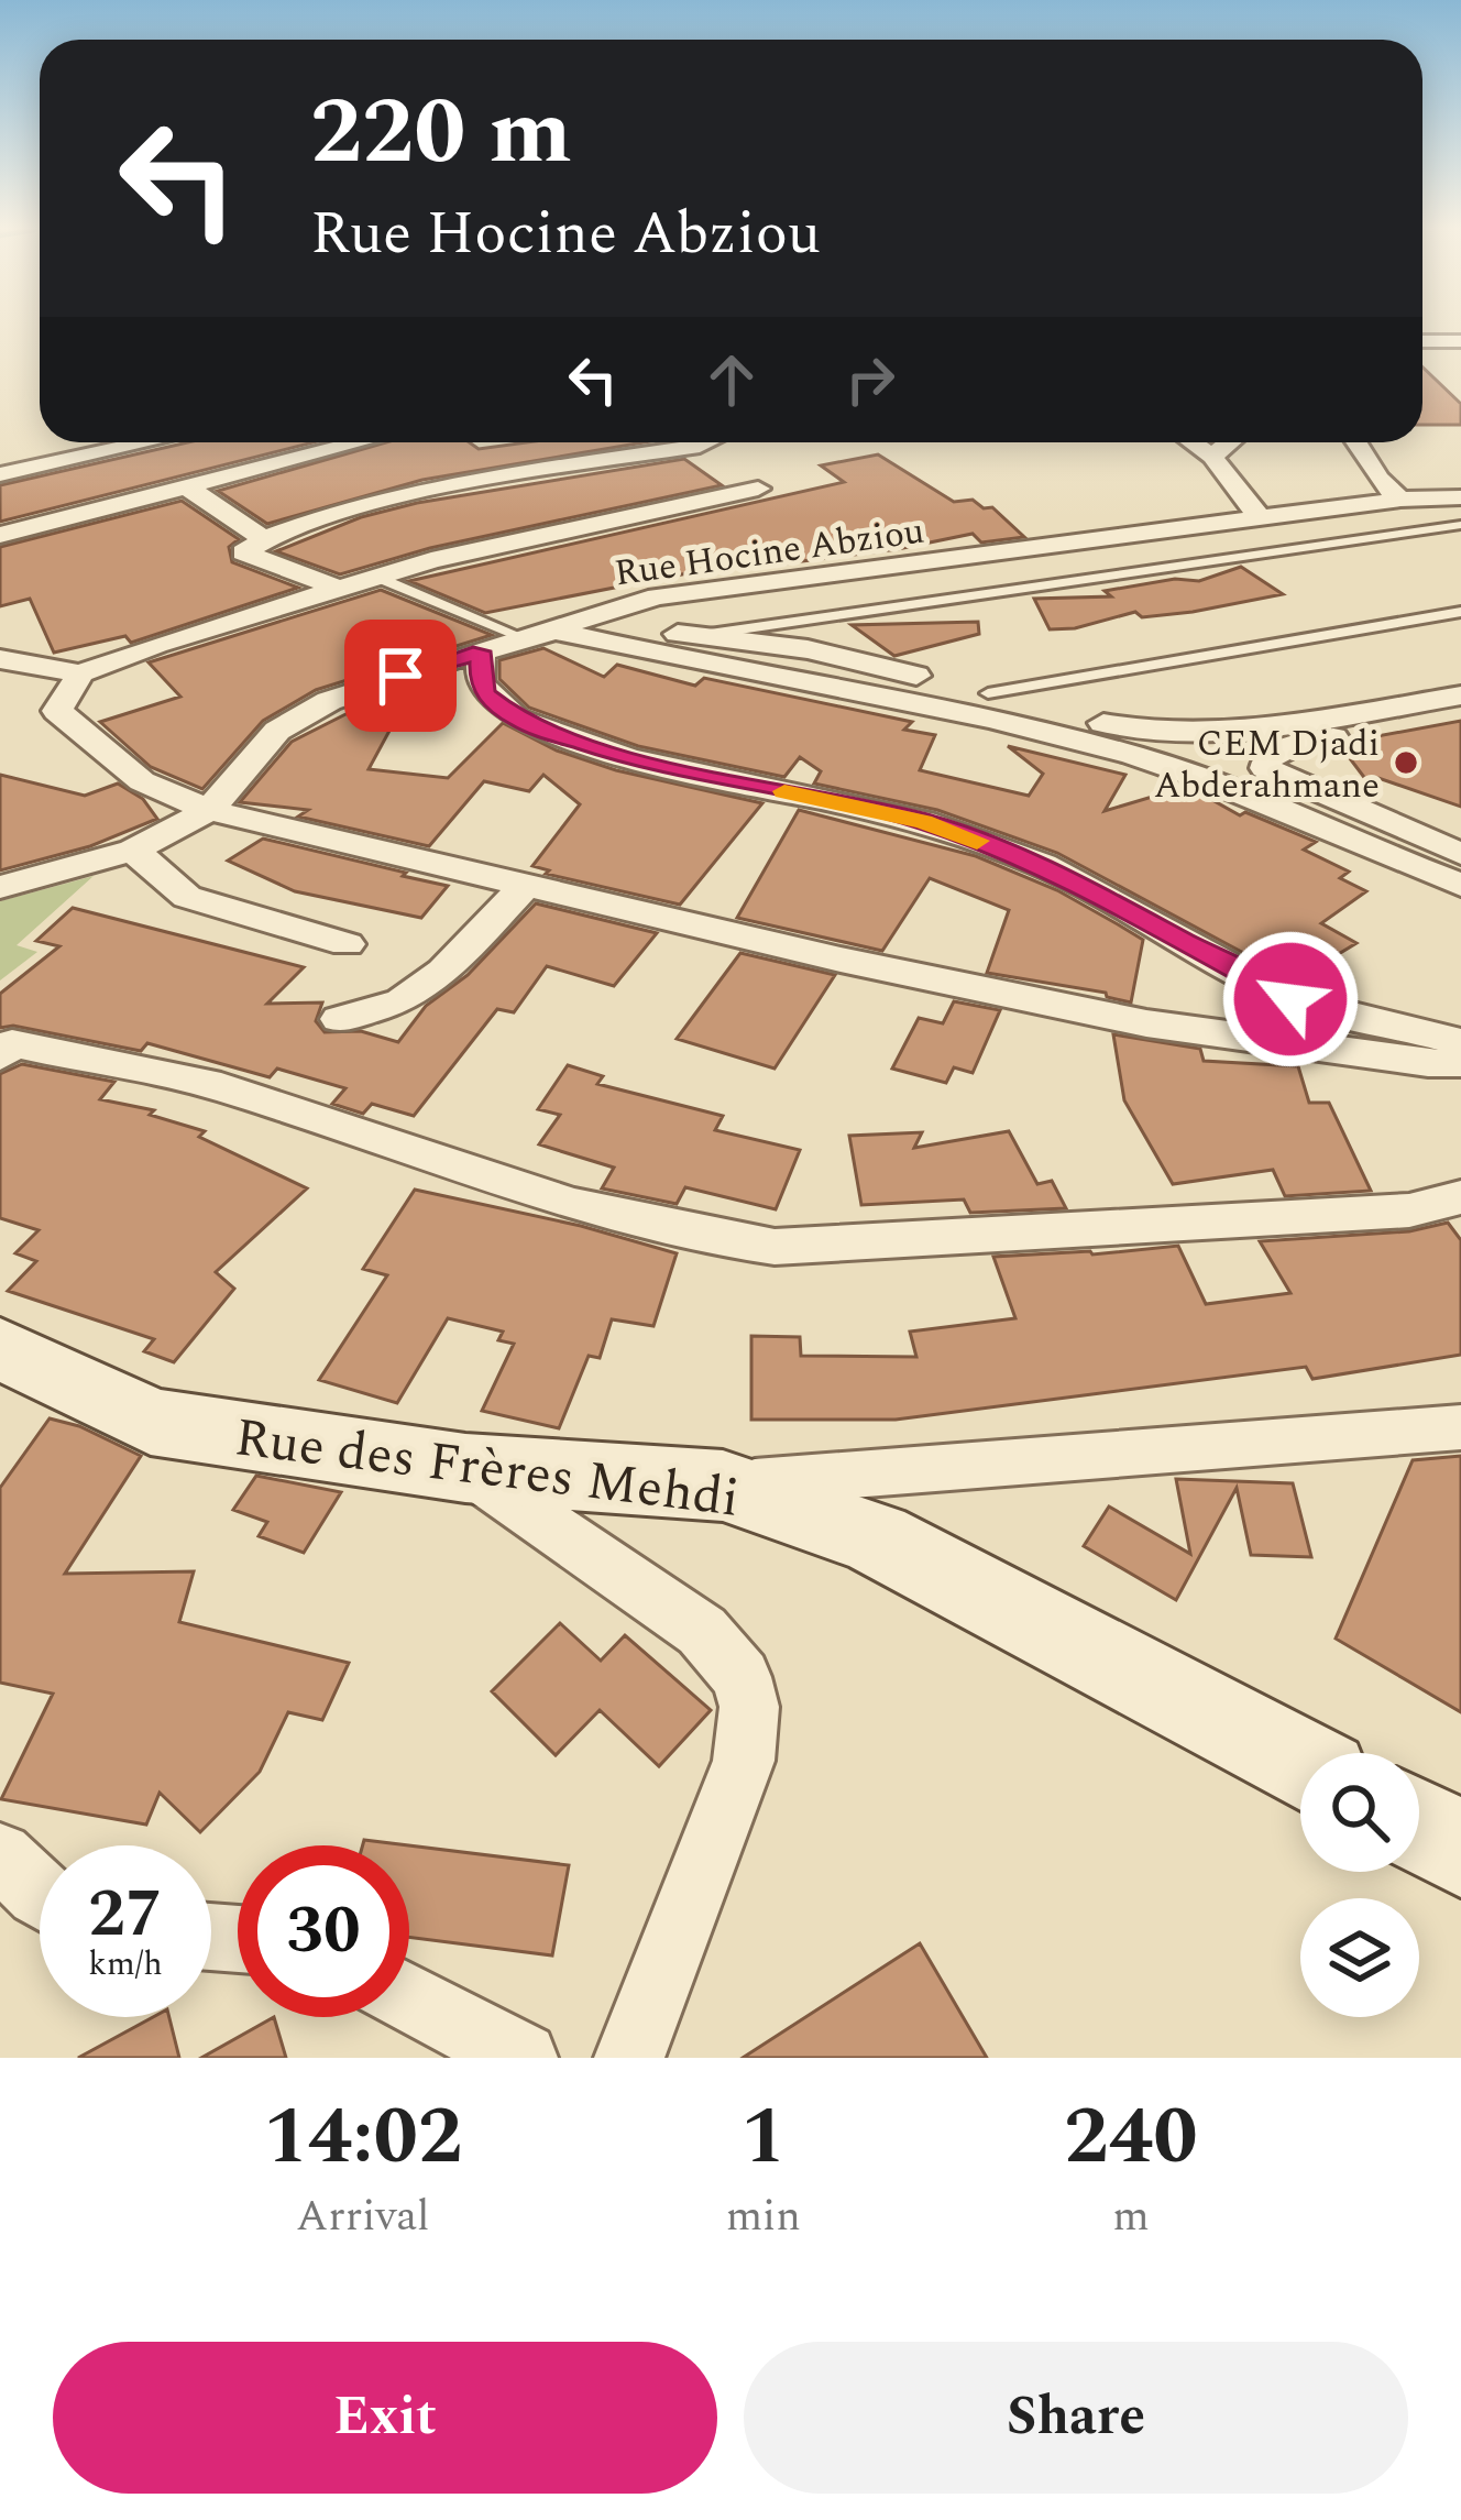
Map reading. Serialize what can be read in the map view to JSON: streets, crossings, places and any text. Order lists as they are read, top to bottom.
{
  "streets": {
    "main road": ["Rue des Frères Mehdi"],
    "street": ["Rue Hocine Abziou"]
  },
  "places": ["CEM Djadi Abderahmane"],
  "page": {
    "turn": ["220 m", "Rue Hocine Abziou"],
    "speed": "27 km/h",
    "limit": "30",
    "eta": [
      "14:02",
      "Arrival",
      "1",
      "min",
      "240",
      "m"
    ],
    "buttons": ["Exit", "Share"]
  }
}
